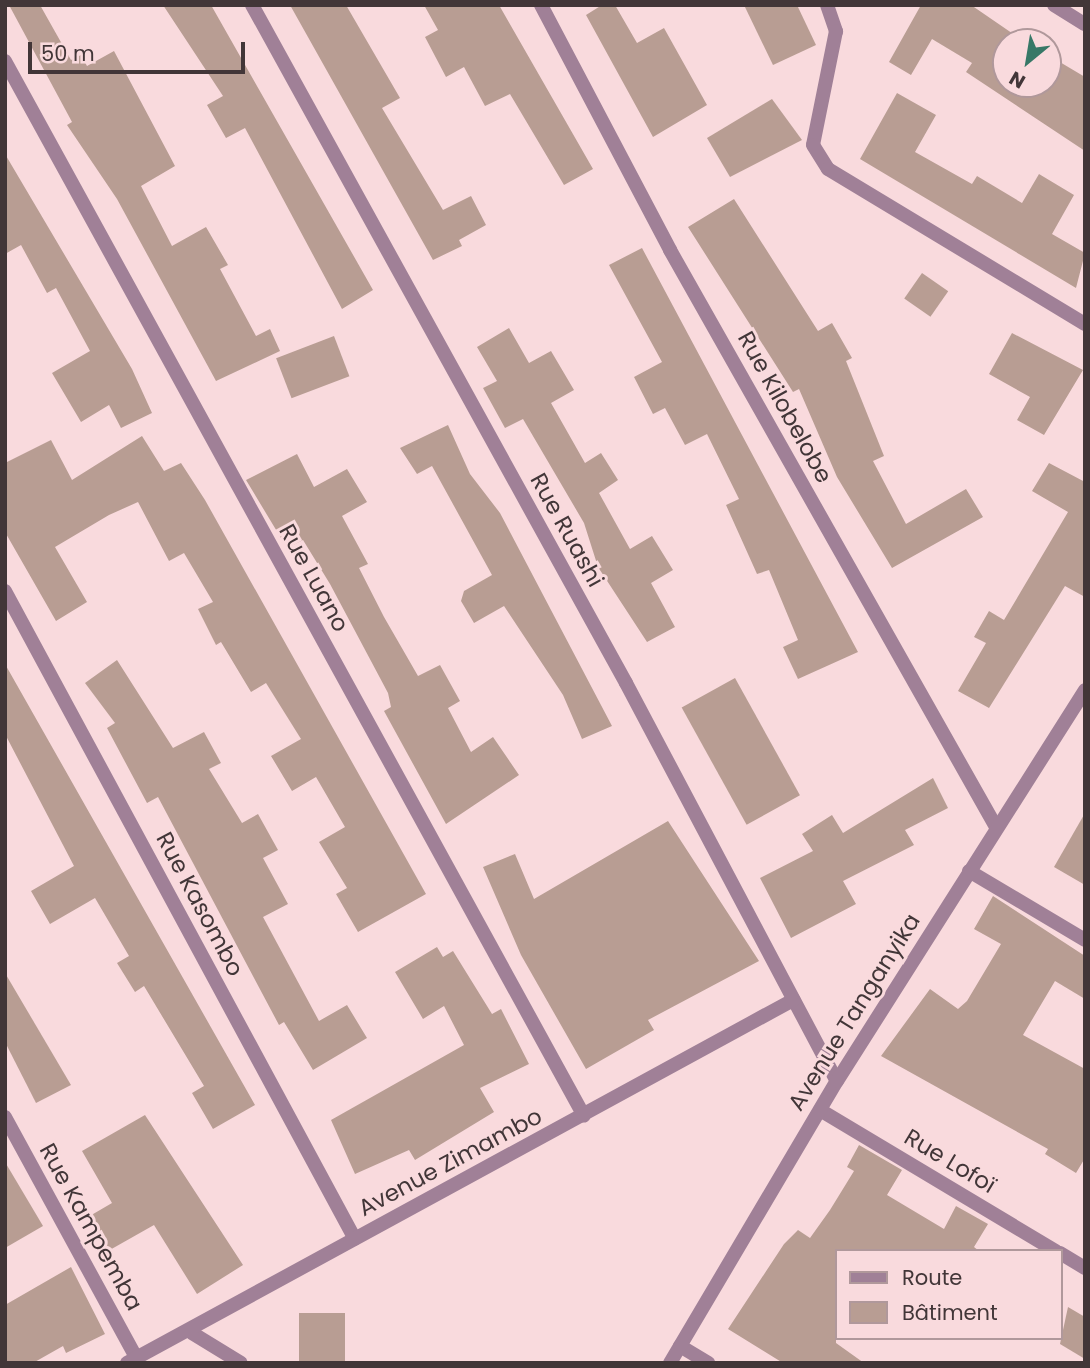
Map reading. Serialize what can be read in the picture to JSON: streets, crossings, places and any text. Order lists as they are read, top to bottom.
{
  "streets": {
    "street": [
      "Rue Kilobelobe",
      "Rue Ruashi",
      "Rue Luano",
      "Rue Kasombo",
      "Avenue Tanganyika",
      "Rue Lofoï",
      "Avenue Zimambo",
      "Rue Kampemba"
    ]
  },
  "crossings": [
    ["Rue Kilobelobe", "Avenue Tanganyika"],
    ["Rue Ruashi", "Avenue Tanganyika"],
    ["Rue Ruashi", "Avenue Zimambo"],
    ["Rue Luano", "Avenue Zimambo"],
    ["Rue Kasombo", "Avenue Zimambo"],
    ["Avenue Tanganyika", "Rue Lofoï"],
    ["Avenue Zimambo", "Rue Kampemba"]
  ],
  "legend": ["Route", "Bâtiment"],
  "scale_bar": "50 m",
  "north": "bottom left"
}
